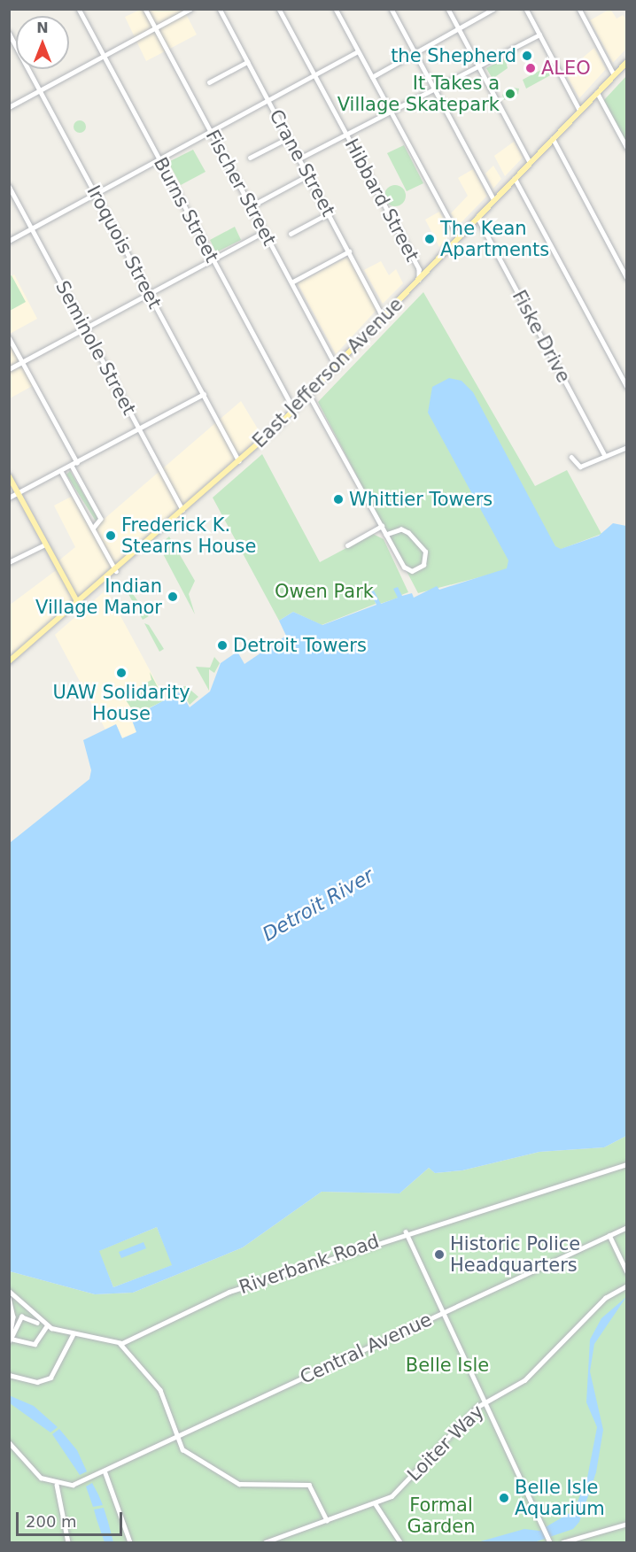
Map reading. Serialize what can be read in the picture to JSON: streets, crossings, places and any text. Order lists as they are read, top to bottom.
{
  "streets": {
    "main road": ["East Jefferson Avenue"],
    "street": [
      "Crane Street",
      "Fischer Street",
      "Hibbard Street",
      "Burns Street",
      "Iroquois Street",
      "Fiske Drive",
      "Seminole Street",
      "Riverbank Road",
      "Central Avenue",
      "Loiter Way"
    ]
  },
  "crossings": [
    ["Crane Street", "East Jefferson Avenue"],
    ["Fischer Street", "East Jefferson Avenue"],
    ["Hibbard Street", "East Jefferson Avenue"],
    ["Burns Street", "East Jefferson Avenue"],
    ["Iroquois Street", "East Jefferson Avenue"],
    ["Fiske Drive", "East Jefferson Avenue"],
    ["Seminole Street", "East Jefferson Avenue"]
  ],
  "water": ["Detroit River"],
  "parks": ["Owen Park", "Belle Isle", "Formal Garden"],
  "places": [
    "the Shepherd",
    "ALEO",
    "It Takes a Village Skatepark",
    "The Kean Apartments",
    "Whittier Towers",
    "Frederick K. Stearns House",
    "Indian Village Manor",
    "Detroit Towers",
    "UAW Solidarity House",
    "Historic Police Headquarters",
    "Belle Isle Aquarium"
  ],
  "scale_bar": "200 m",
  "north": "top"
}
